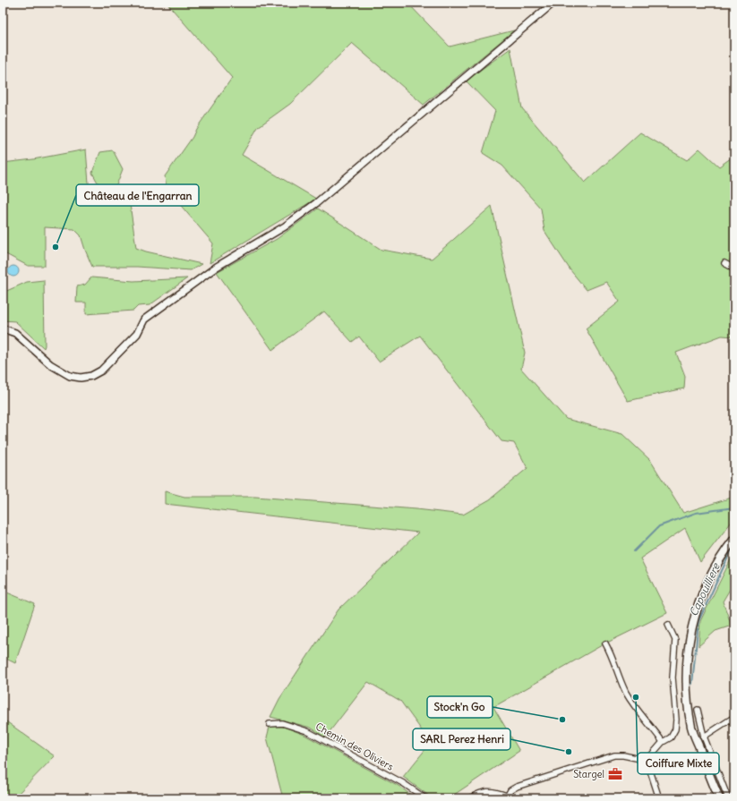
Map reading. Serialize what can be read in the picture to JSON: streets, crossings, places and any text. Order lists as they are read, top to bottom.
{
  "streets": {
    "street": ["Chemin des Oliviers"]
  },
  "water": ["Capouilliere"],
  "places": {
    "other": [
      "Château de l'Engarran",
      "Coiffure Mixte",
      "Stock'n Go",
      "SARL Perez Henri"
    ],
    "office": ["Stargel"]
  }
}
